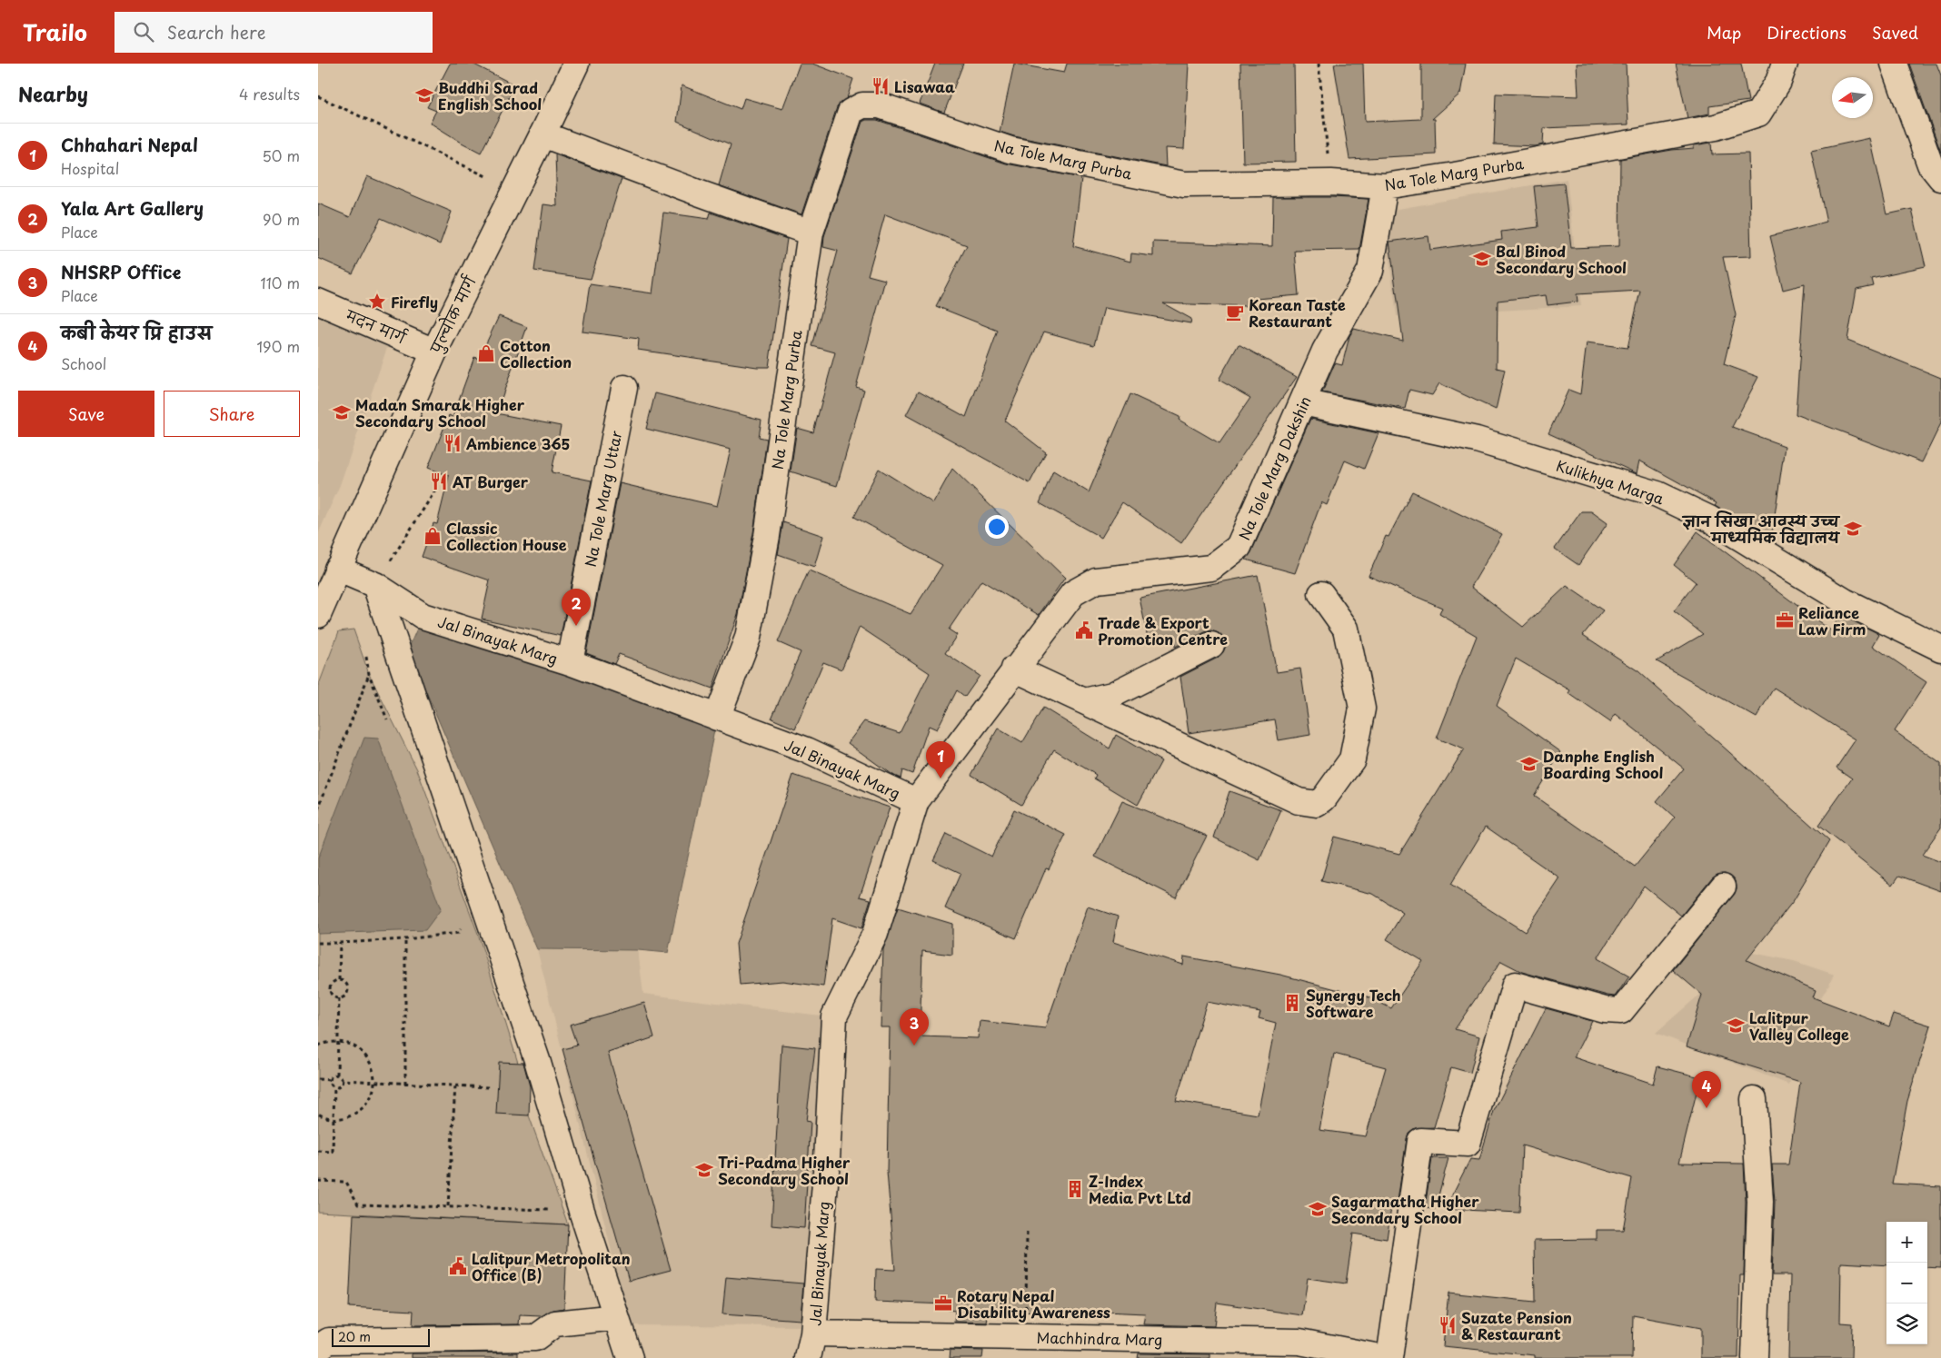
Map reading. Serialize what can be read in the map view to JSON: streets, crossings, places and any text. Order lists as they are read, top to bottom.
{
  "streets": {
    "street": [
      "Na Tole Marg Purba",
      "पुल्चोक मार्ग",
      "मदन मार्ग",
      "Na Tole Marg Dakshin",
      "Kulikhya Marga",
      "Na Tole Marg Uttar",
      "Jal Binayak Marg",
      "Machhindra Marg"
    ]
  },
  "crossings": [
    ["Na Tole Marg Purba", "Na Tole Marg Dakshin"],
    ["Na Tole Marg Purba", "Jal Binayak Marg"],
    ["पुल्चोक मार्ग", "मदन मार्ग"],
    ["पुल्चोक मार्ग", "Jal Binayak Marg"],
    ["Na Tole Marg Dakshin", "Kulikhya Marga"],
    ["Na Tole Marg Dakshin", "Jal Binayak Marg"],
    ["Na Tole Marg Uttar", "Jal Binayak Marg"],
    ["Jal Binayak Marg", "Machhindra Marg"]
  ],
  "places": {
    "restaurant": [
      "Lisawaa",
      "Ambience 365",
      "AT Burger",
      "Suzate Pension & Restaurant"
    ],
    "school or university": [
      "Buddhi Sarad English School",
      "Bal Binod Secondary School",
      "Madan Smarak Higher Secondary School",
      "ज्ञान सिखा आवस्य उच्च माध्यमिक विद्यालय",
      "Danphe English Boarding School",
      "Lalitpur Valley College",
      "Tri-Padma Higher Secondary School",
      "Sagarmatha Higher Secondary School"
    ],
    "place": ["Firefly"],
    "cafe": ["Korean Taste Restaurant"],
    "shop": ["Cotton Collection", "Classic Collection House"],
    "office": ["Reliance Law Firm", "Rotary Nepal Disability Awareness"],
    "public building": ["Trade & Export Promotion Centre", "Lalitpur Metropolitan Office (B)"],
    "building": ["Synergy Tech Software", "Z-Index Media Pvt Ltd"]
  },
  "scale_bar": "20 m",
  "north": "left",
  "page": {
    "header": "Trailo",
    "search": "Search here",
    "nav": ["Map", "Directions", "Saved"],
    "heading": ["Nearby", "4 results"],
    "list": [
      {
        "mark": "1",
        "name": "Chhahari Nepal",
        "note": "Hospital",
        "value": "50 m"
      },
      {
        "mark": "2",
        "name": "Yala Art Gallery",
        "note": "Place",
        "value": "90 m"
      },
      {
        "mark": "3",
        "name": "NHSRP Office",
        "note": "Place",
        "value": "110 m"
      },
      {
        "mark": "4",
        "name": "कबी केयर प्रि हाउस",
        "note": "School",
        "value": "190 m"
      }
    ],
    "buttons": ["Save", "Share"],
    "pins": [
      "2",
      "1",
      "3",
      "4"
    ],
    "map_buttons": ["+", "−"],
    "scale": "20 m"
  }
}
